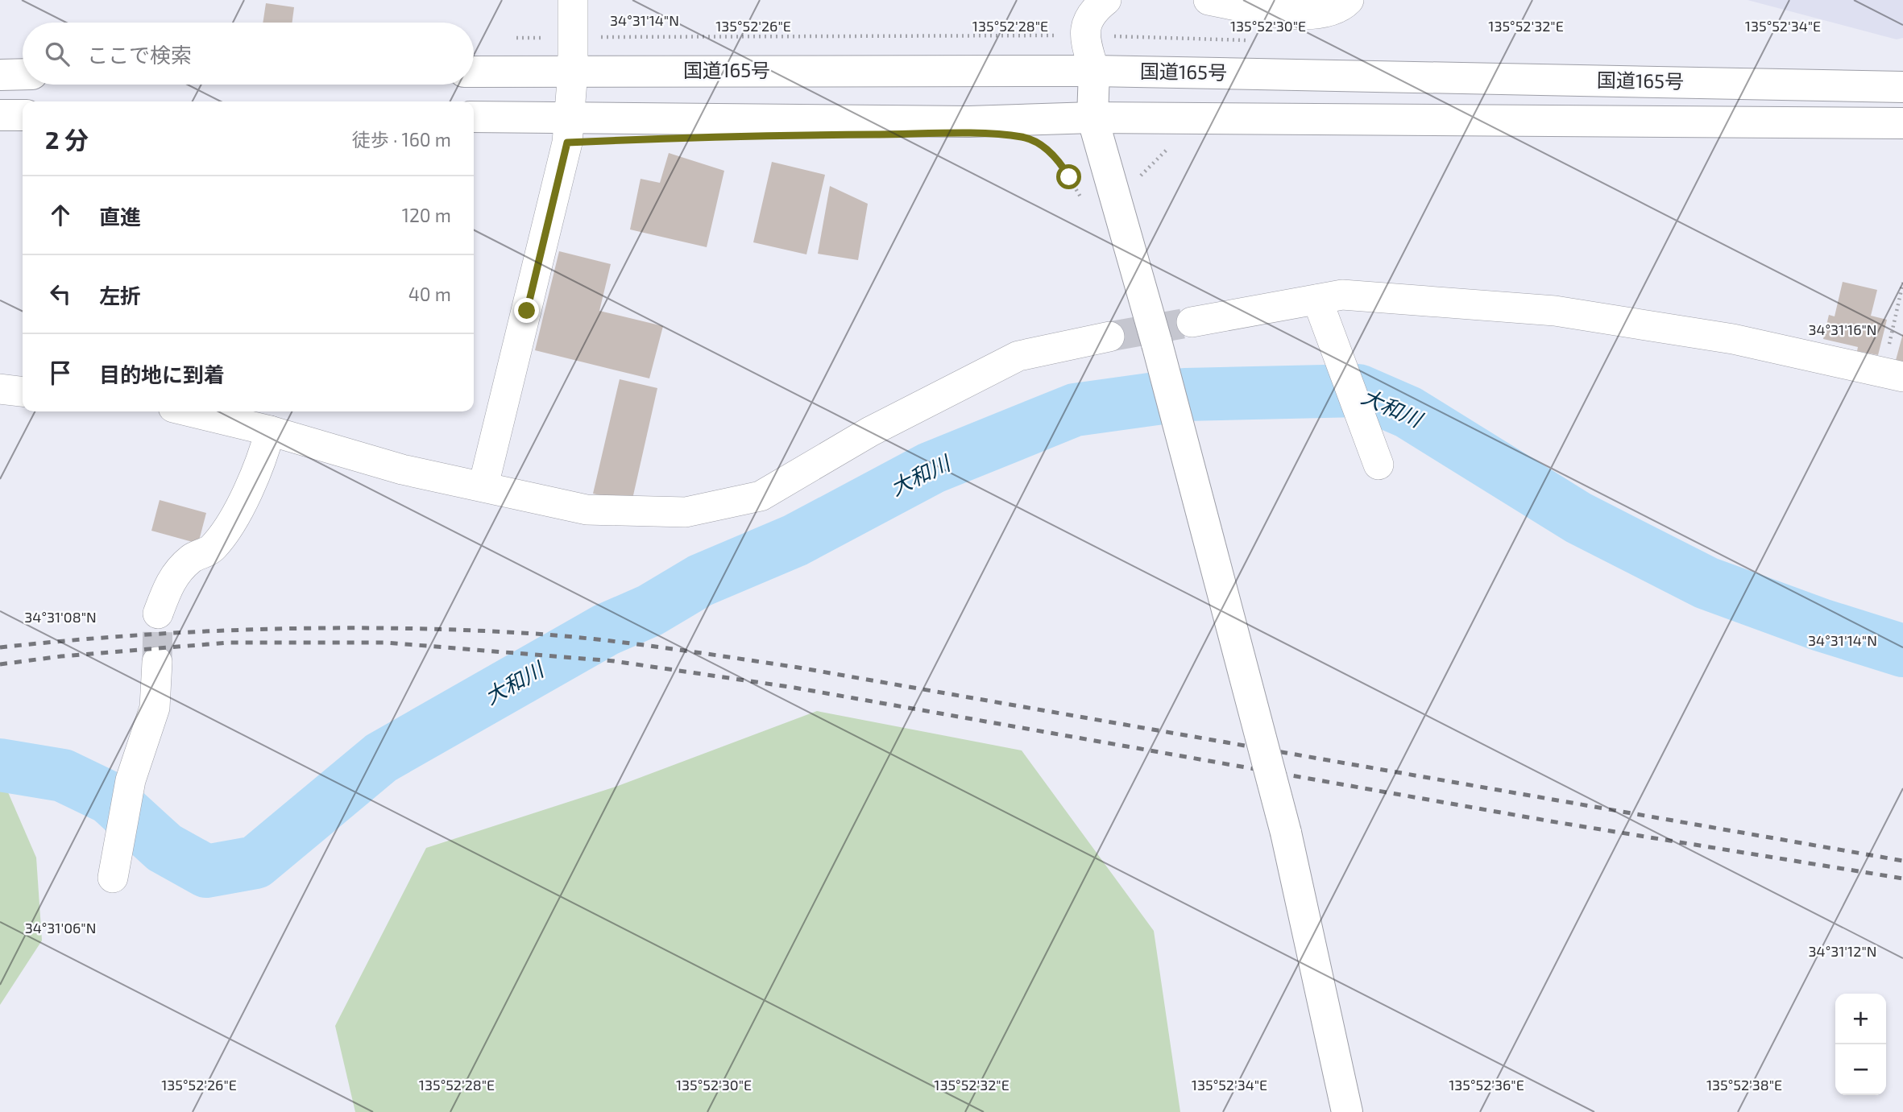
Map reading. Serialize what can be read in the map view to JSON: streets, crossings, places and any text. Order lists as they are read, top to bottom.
{
  "streets": {
    "main road": ["国道165号"]
  },
  "water": ["大和川"],
  "page": {
    "search": "ここで検索",
    "heading": ["2 分", "徒歩 · 160 m"],
    "list": [
      ["直進", "120 m"],
      ["左折", "40 m"],
      "目的地に到着"
    ],
    "map_buttons": ["+", "−"]
  },
  "coordinates": [
    "34°31'14\"N",
    "135°52'26\"E",
    "135°52'28\"E",
    "135°52'30\"E",
    "135°52'32\"E",
    "135°52'34\"E",
    "34°31'16\"N",
    "34°31'08\"N",
    "34°31'06\"N",
    "34°31'12\"N",
    "135°52'36\"E",
    "135°52'38\"E"
  ]
}
